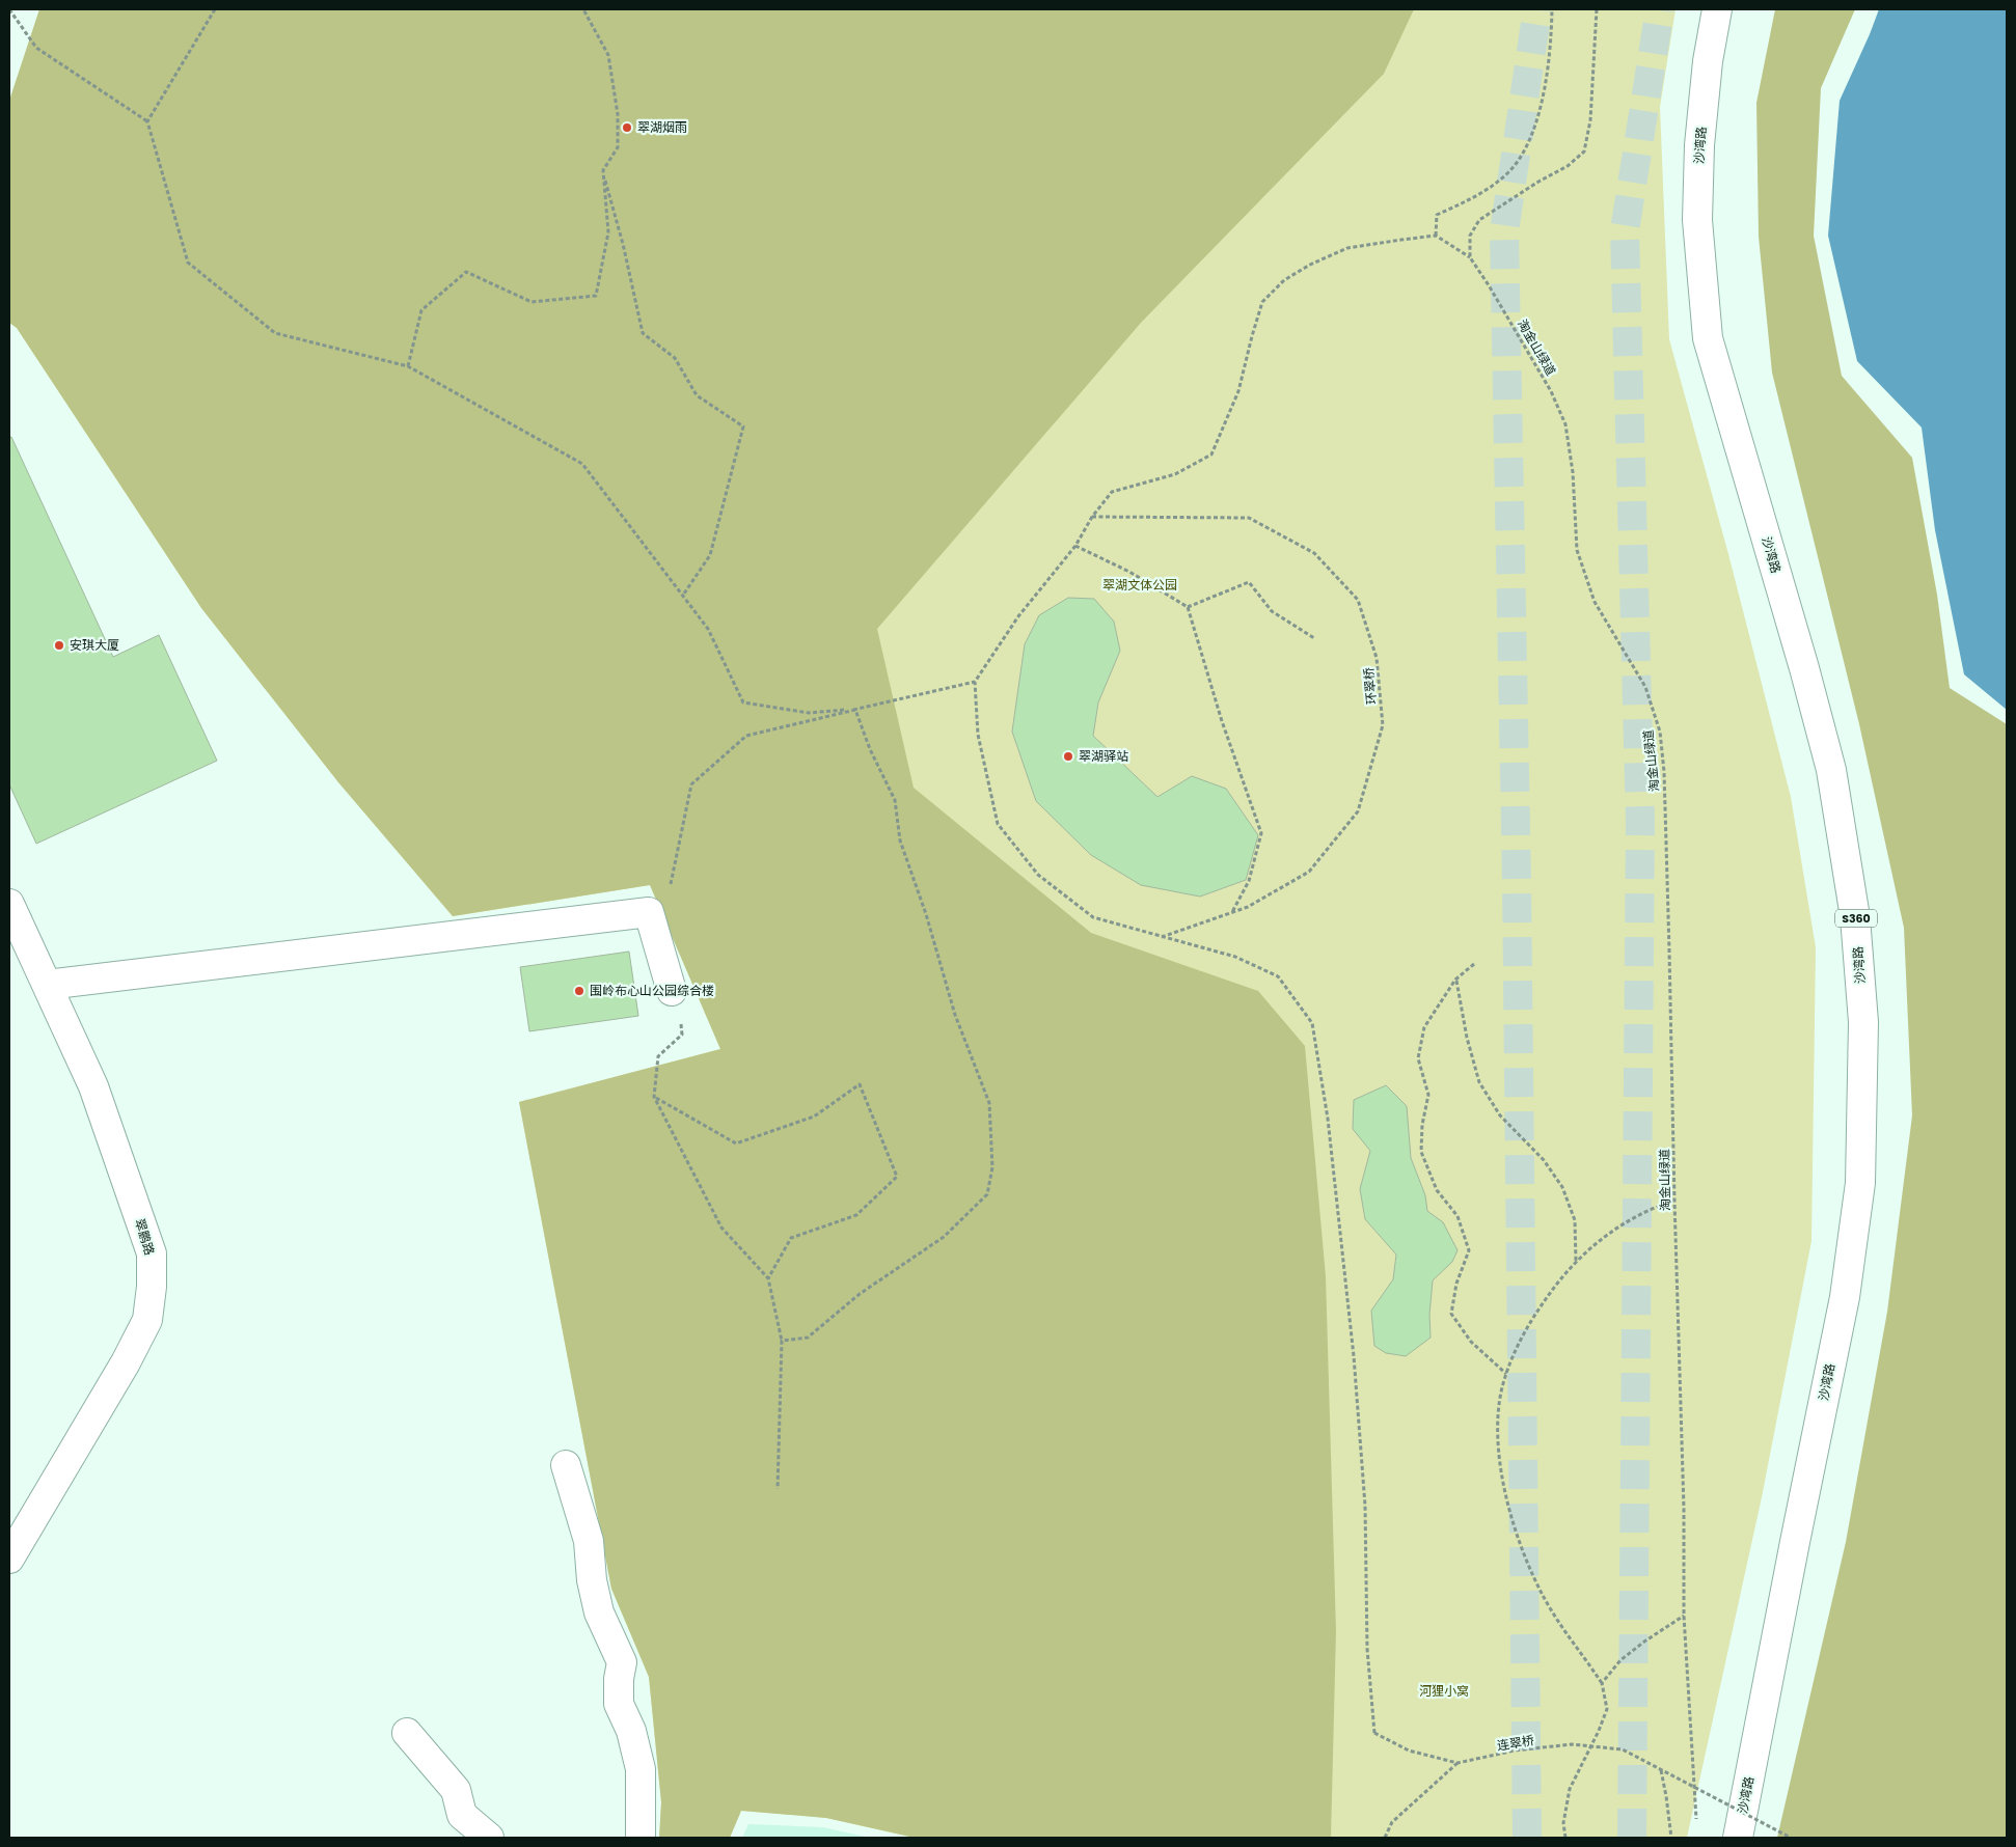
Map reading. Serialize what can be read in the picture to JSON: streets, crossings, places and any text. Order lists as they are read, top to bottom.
{
  "streets": {
    "street": ["沙湾路", "S360", "翠鹏路"],
    "path": ["淘金山绿道", "环翠桥", "连翠桥"]
  },
  "crossings": [
    ["环翠桥", "连翠桥"]
  ],
  "parks": ["翠湖文体公园", "河狸小窝"],
  "places": [
    "翠湖烟雨",
    "安琪大厦",
    "翠湖驿站",
    "围岭布心山公园综合楼"
  ]
}
